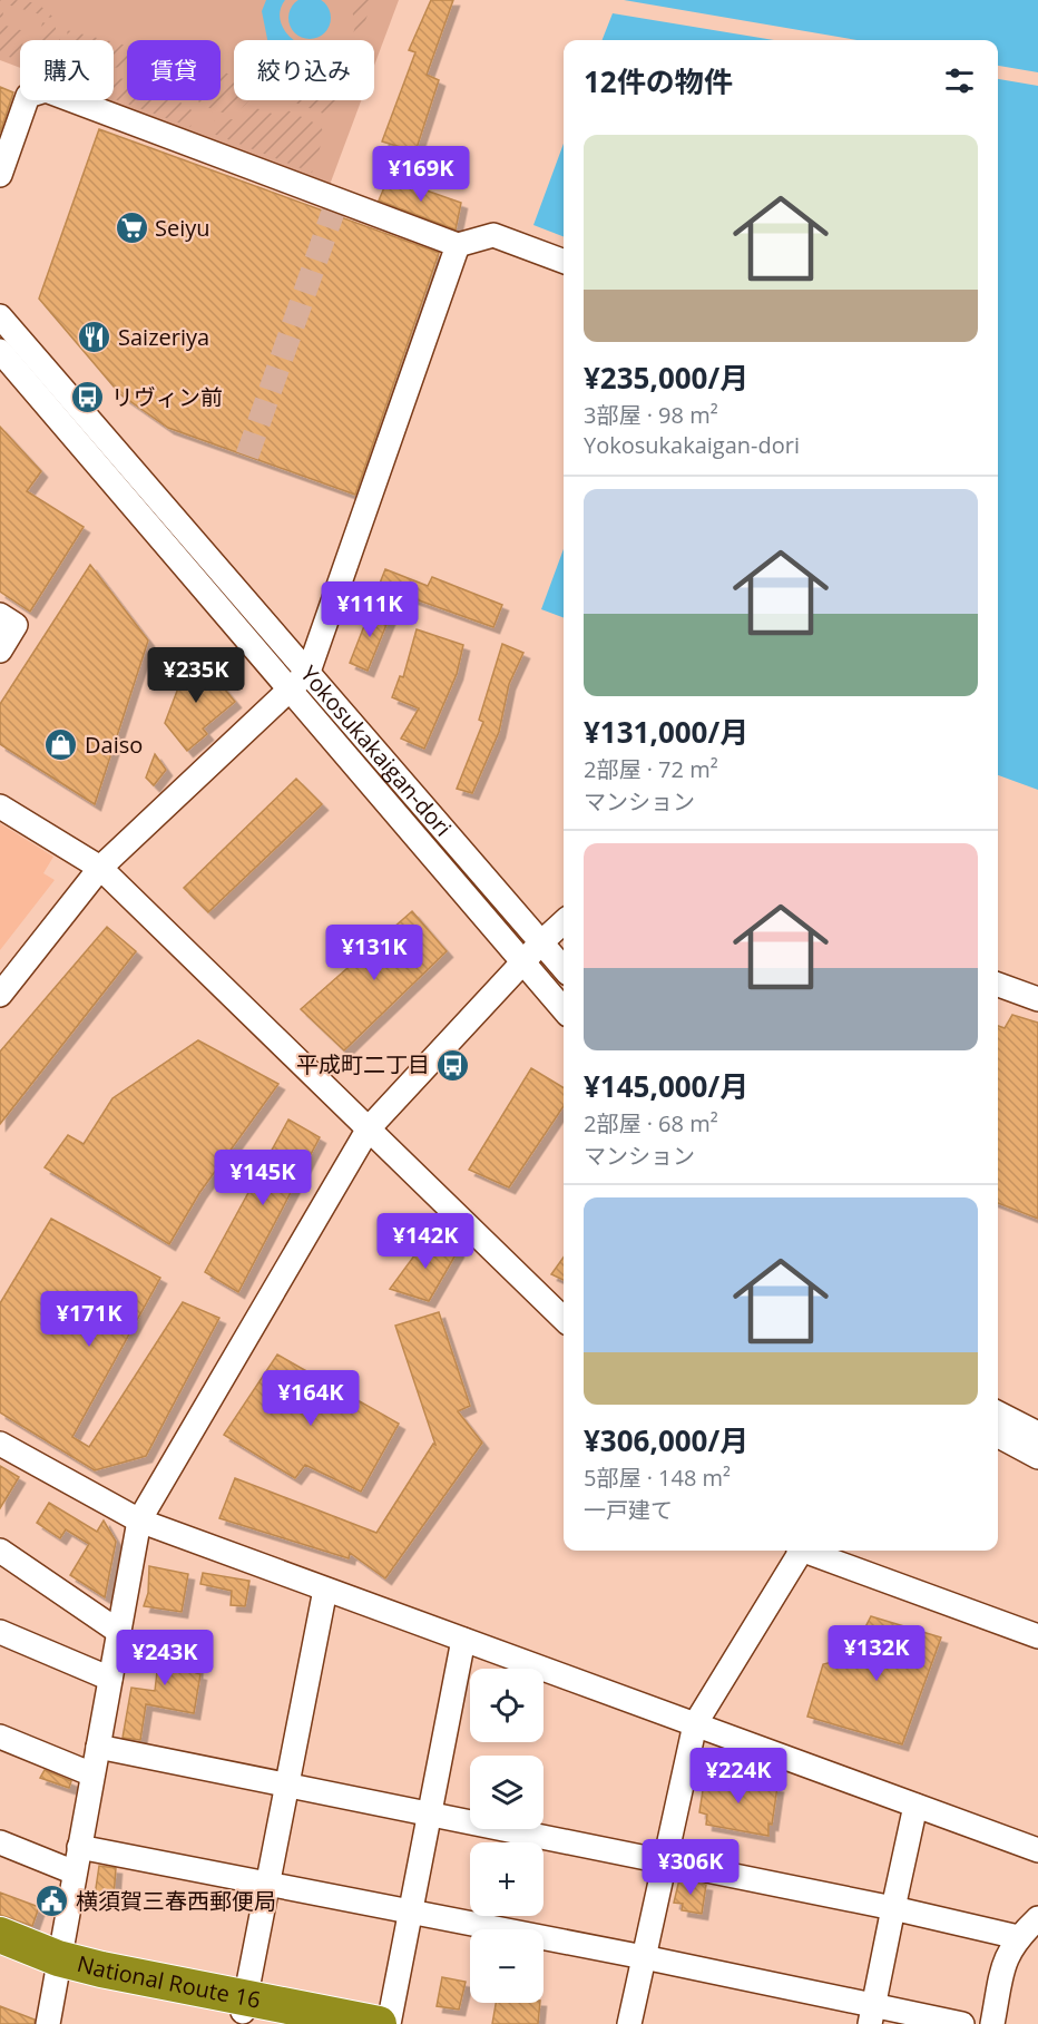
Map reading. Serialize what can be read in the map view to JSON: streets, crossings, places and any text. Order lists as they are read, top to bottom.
{
  "streets": {
    "highway": ["National Route 16"],
    "street": ["Yokosukakaigan-dori"]
  },
  "places": {
    "supermarket": ["Seiyu"],
    "restaurant": ["Saizeriya"],
    "bus stop": ["リヴィン前", "平成町二丁目"],
    "shop": ["Daiso"],
    "public building": ["横須賀三春西郵便局"]
  },
  "page": {
    "chip": ["購入", "賃貸", "絞り込み"],
    "heading": "12件の物件",
    "list": [
      {
        "name": "¥235,000/月",
        "note": "3部屋 · 98 m² · Yokosukakaigan-dori"
      },
      {
        "name": "¥131,000/月",
        "note": "2部屋 · 72 m² · マンション"
      },
      {
        "name": "¥145,000/月",
        "note": "2部屋 · 68 m² · マンション"
      },
      {
        "name": "¥306,000/月",
        "note": "5部屋 · 148 m² · 一戸建て"
      }
    ],
    "price": [
      "¥169K",
      "¥111K",
      "¥235K",
      "¥131K",
      "¥145K",
      "¥142K",
      "¥171K",
      "¥164K",
      "¥132K",
      "¥243K",
      "¥224K",
      "¥306K"
    ],
    "map_buttons": ["+", "−"]
  }
}
